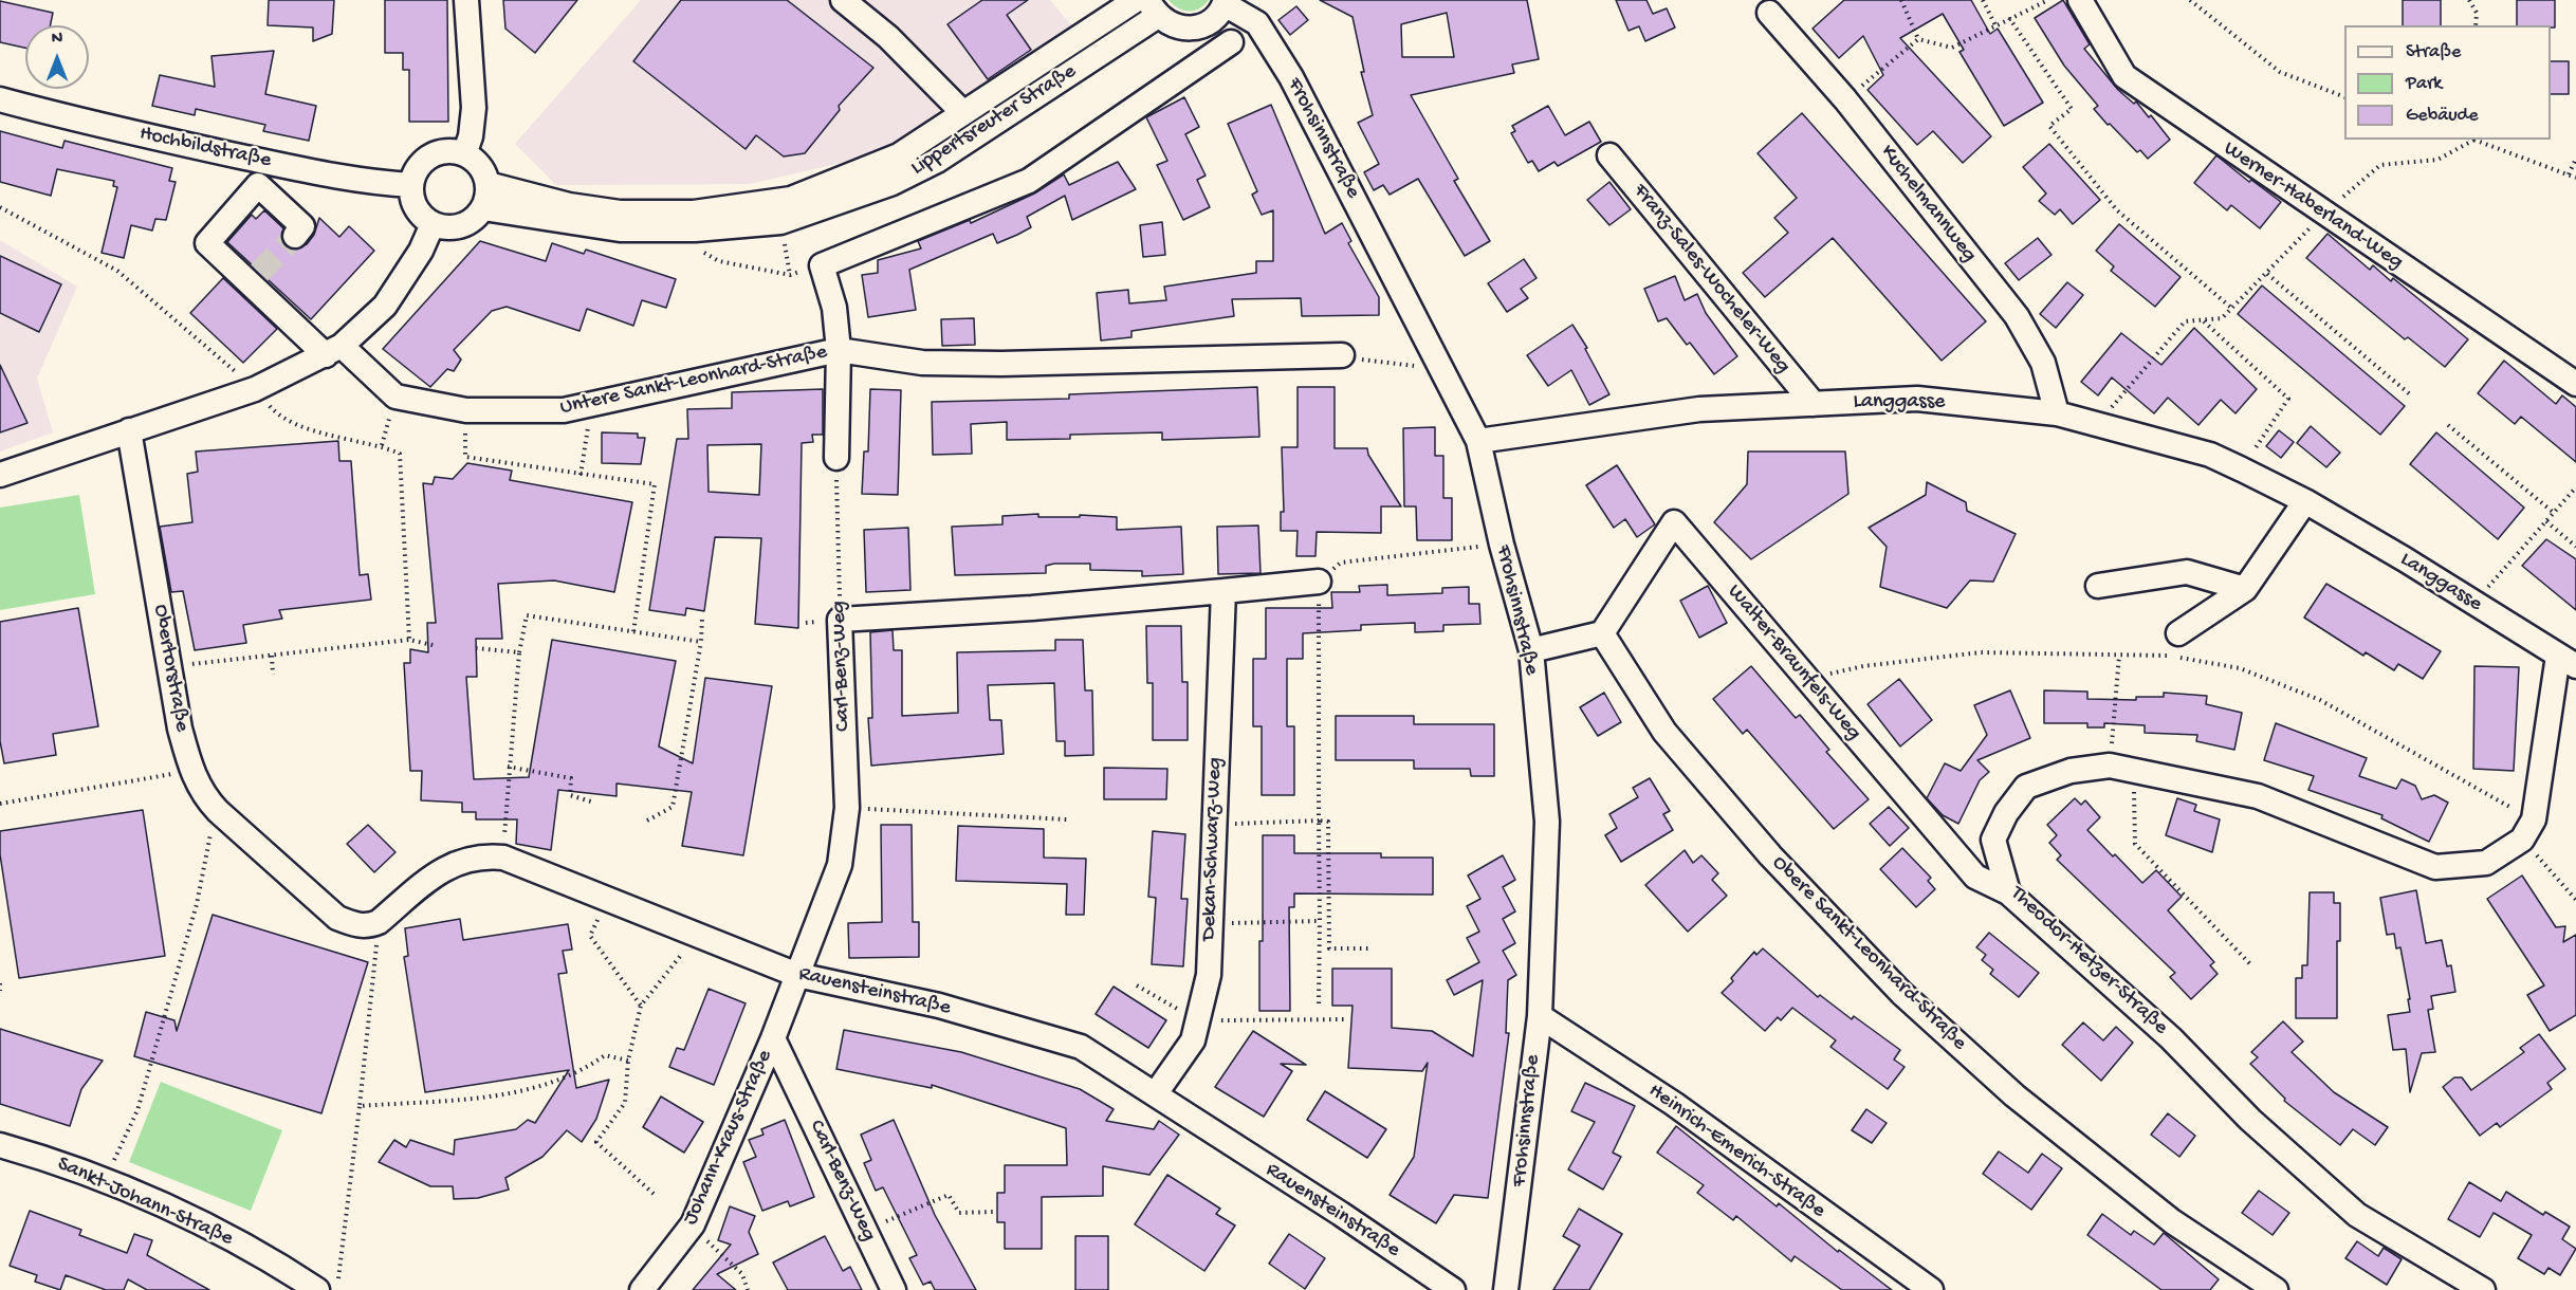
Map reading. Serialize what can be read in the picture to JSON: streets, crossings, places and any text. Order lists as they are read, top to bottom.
{
  "streets": {
    "street": [
      "Lippertsreuter Straße",
      "Frohsinnstraße",
      "Hochbildstraße",
      "Kuchelmannweg",
      "Werner-Haberland-Weg",
      "Franz-Sales-Wocheler-Weg",
      "Untere Sankt-Leonhard-Straße",
      "Langgasse",
      "Walter-Braunfels-Weg",
      "Carl-Benz-Weg",
      "Obertorstraße",
      "Dekan-Schwarz-Weg",
      "Obere Sankt-Leonhard-Straße",
      "Theodor-Hetzer-Straße",
      "Rauensteinstraße",
      "Johann-Kraus-Straße",
      "Heinrich-Emerich-Straße",
      "Sankt-Johann-Straße"
    ]
  },
  "crossings": [
    ["Lippertsreuter Straße", "Hochbildstraße"],
    ["Frohsinnstraße", "Langgasse"],
    ["Frohsinnstraße", "Heinrich-Emerich-Straße"],
    ["Kuchelmannweg", "Langgasse"],
    ["Franz-Sales-Wocheler-Weg", "Langgasse"],
    ["Walter-Braunfels-Weg", "Obere Sankt-Leonhard-Straße"],
    ["Walter-Braunfels-Weg", "Theodor-Hetzer-Straße"],
    ["Carl-Benz-Weg", "Rauensteinstraße"],
    ["Carl-Benz-Weg", "Johann-Kraus-Straße"],
    ["Obertorstraße", "Rauensteinstraße"],
    ["Dekan-Schwarz-Weg", "Rauensteinstraße"],
    ["Rauensteinstraße", "Johann-Kraus-Straße"]
  ],
  "legend": ["Straße", "Park", "Gebäude"],
  "north": "top"
}
